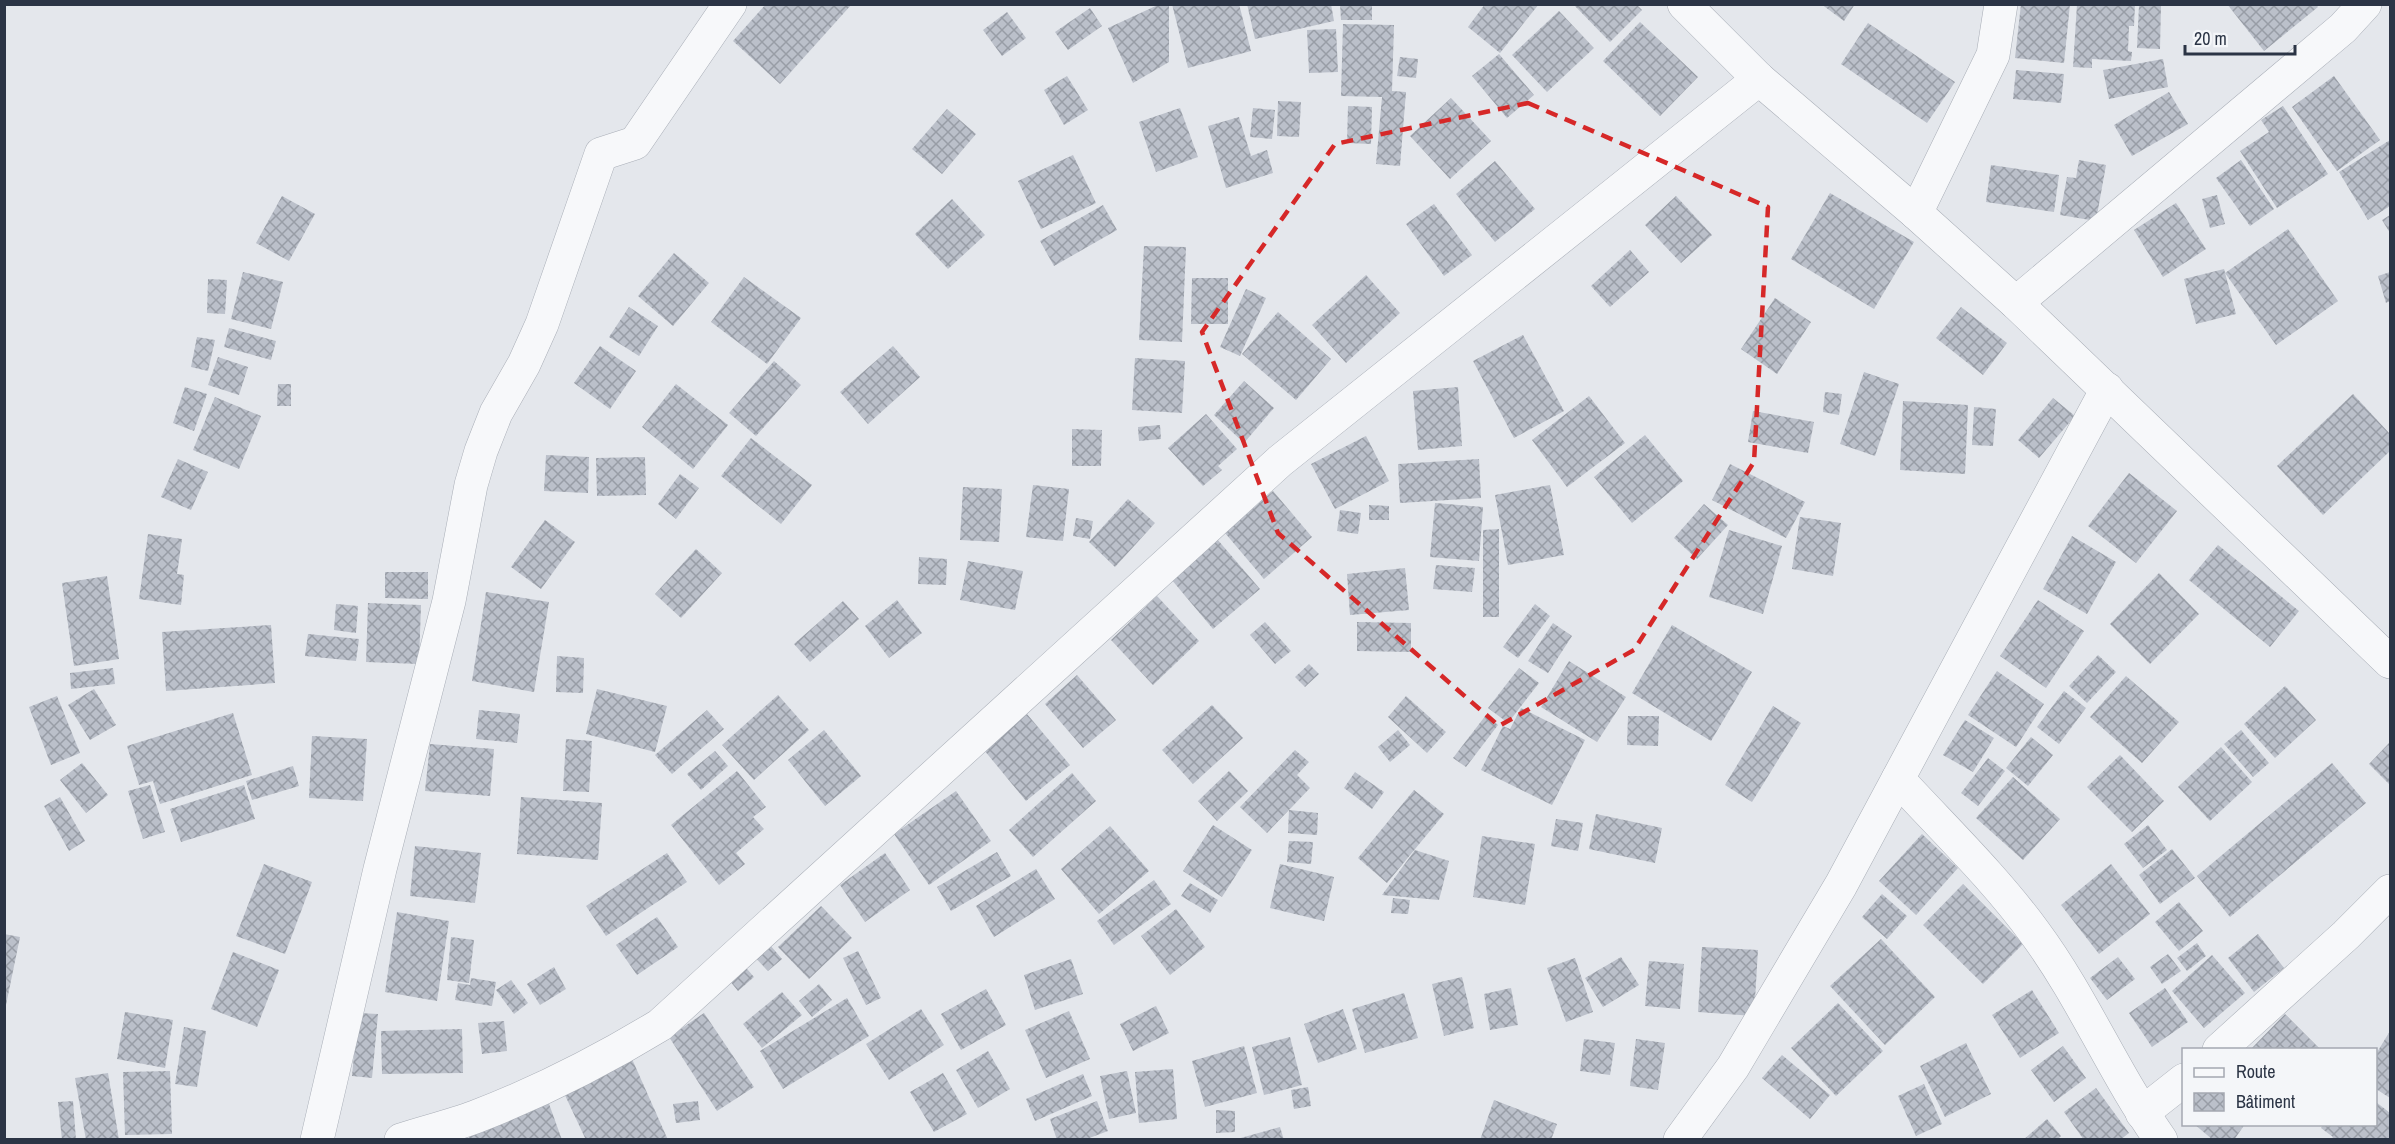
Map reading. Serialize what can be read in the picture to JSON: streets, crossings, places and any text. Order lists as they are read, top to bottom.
{
  "legend": ["Route", "Bâtiment"],
  "scale_bar": "20 m"
}
